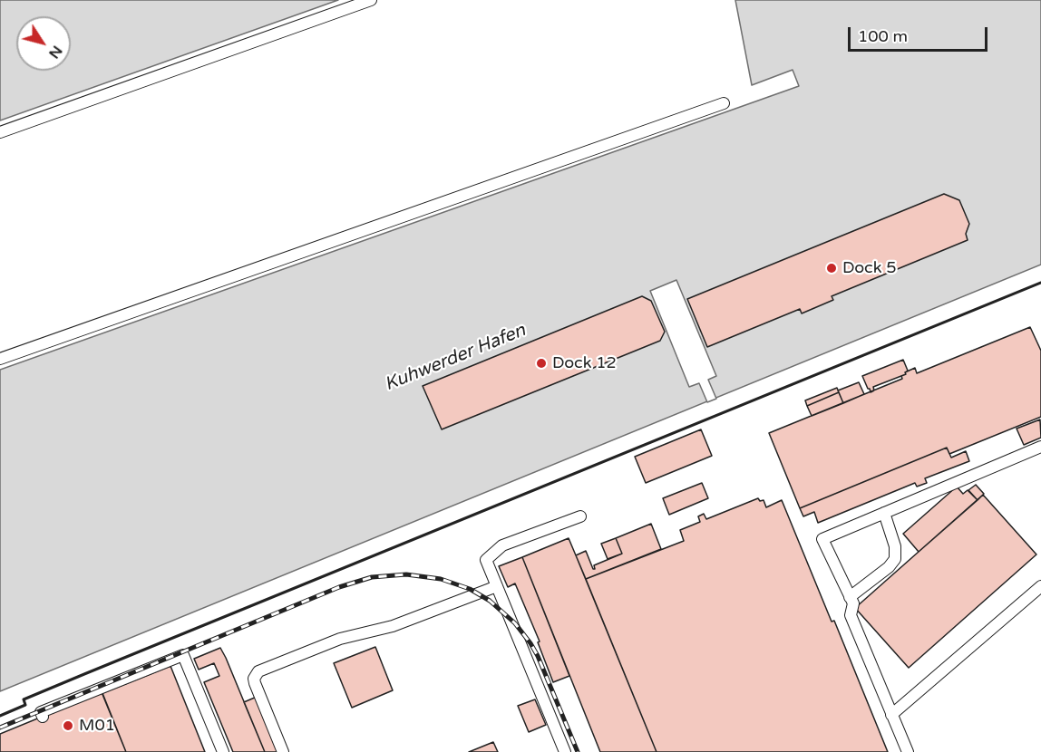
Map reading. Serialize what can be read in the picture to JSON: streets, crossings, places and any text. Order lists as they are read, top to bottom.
{
  "water": ["Kuhwerder Hafen"],
  "places": ["Dock 5", "Dock 12", "M01"],
  "scale_bar": "100 m",
  "north": "bottom right"
}
